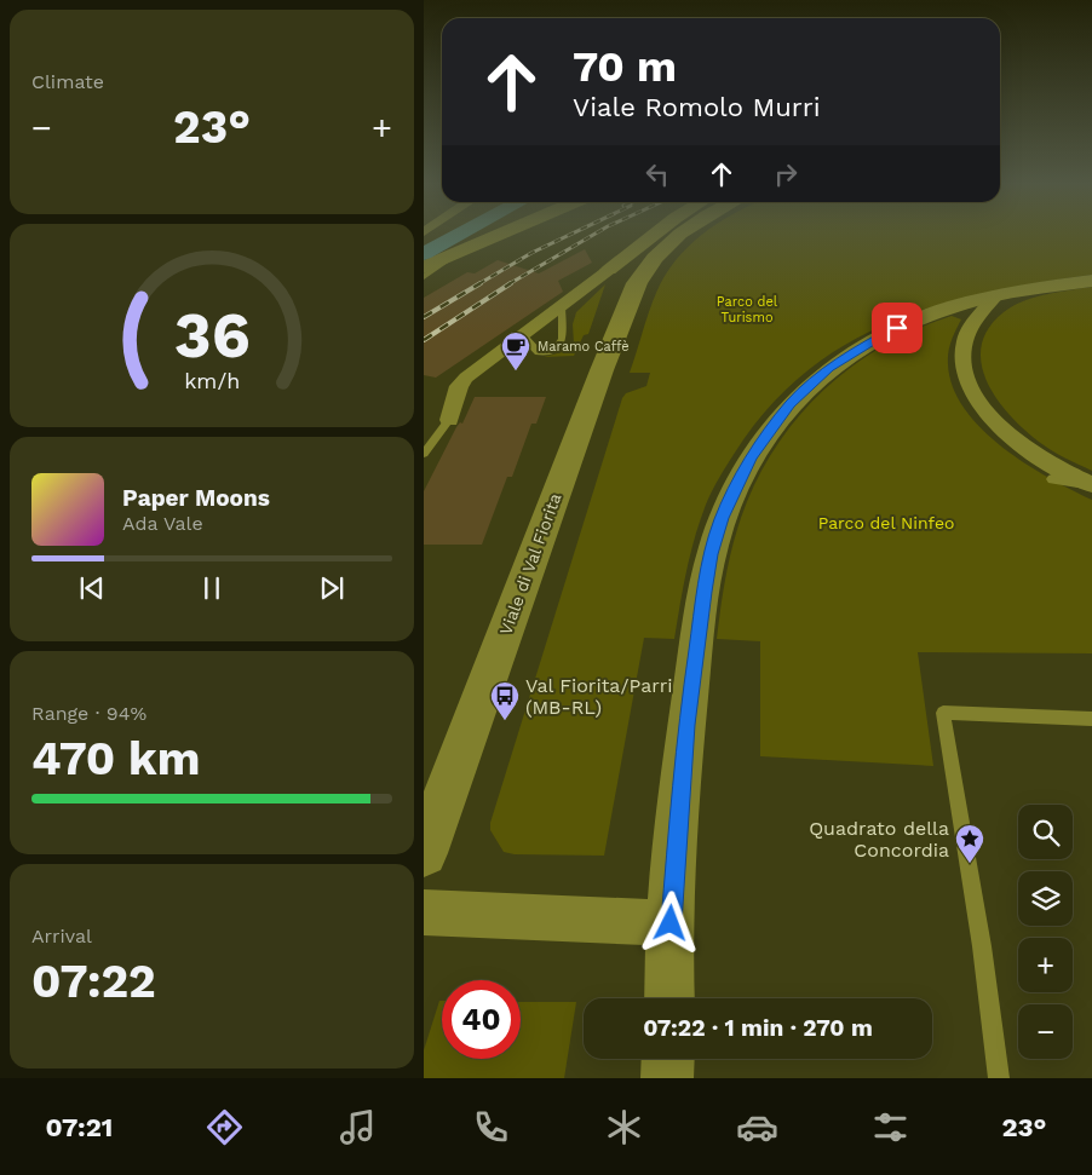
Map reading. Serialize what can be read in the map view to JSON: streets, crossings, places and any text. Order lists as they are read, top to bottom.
{
  "streets": {
    "main road": ["Viale di Val Fiorita"]
  },
  "parks": ["Parco del Turismo", "Parco del Ninfeo"],
  "places": {
    "cafe": ["Maramo Caffè"],
    "bus stop": ["Val Fiorita/Parri (MB-RL)"],
    "place": ["Quadrato della Concordia"]
  },
  "page": {
    "tile": [
      "Climate",
      ["Range · 94%", "470 km"],
      ["Arrival", "07:22"]
    ],
    "turn": ["70 m", "Viale Romolo Murri"],
    "heat": ["−", "23°", "+"],
    "song": ["Paper Moons", "Ada Vale"],
    "map_buttons": ["+", "−"],
    "limit": "40",
    "trip": "07:22 · 1 min · 270 m",
    "tabs": ["07:21", "23°"],
    "gauge": ["36", "km/h"]
  }
}
